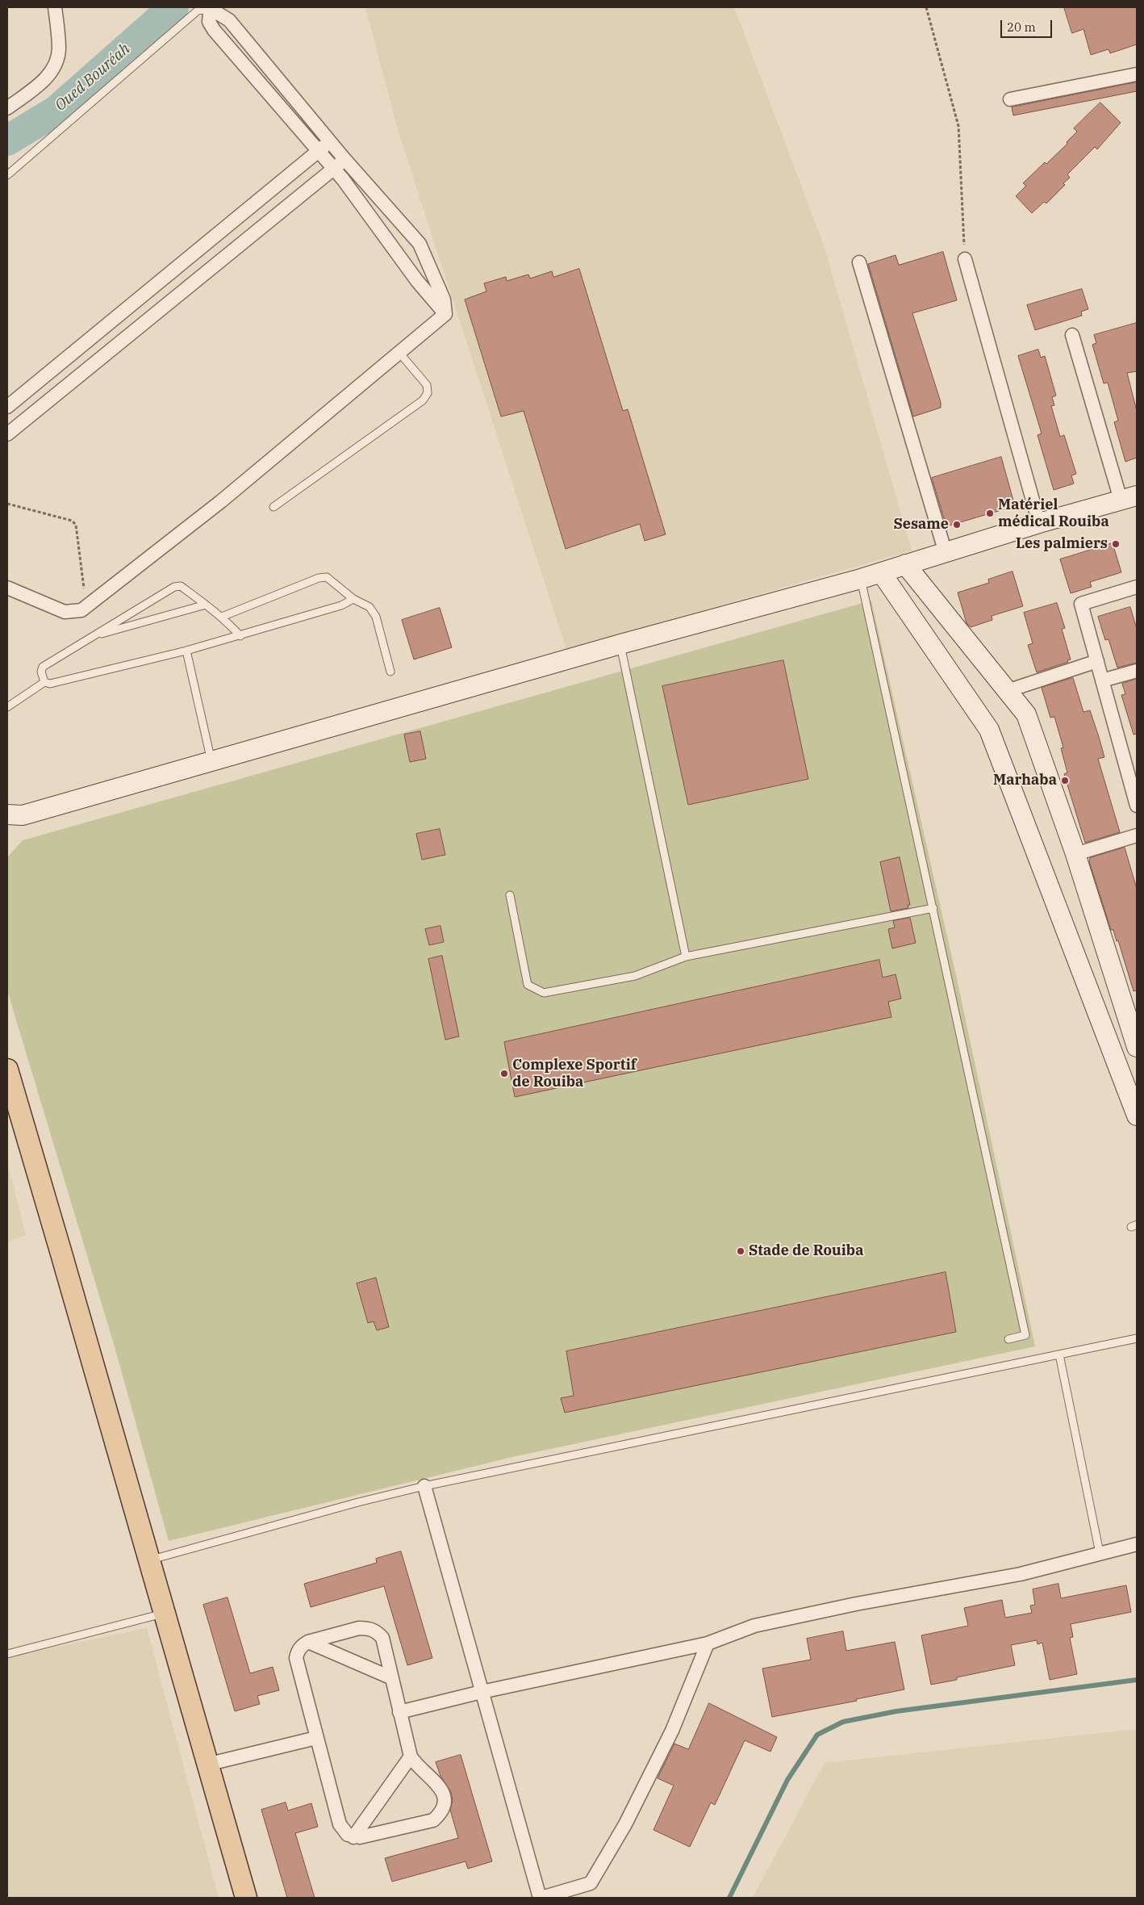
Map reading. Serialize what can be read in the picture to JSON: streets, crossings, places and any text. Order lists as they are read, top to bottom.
{
  "water": ["Oued Bouréah"],
  "places": [
    "Matériel médical Rouiba",
    "Sesame",
    "Les palmiers",
    "Marhaba",
    "Complexe Sportif de Rouiba",
    "Stade de Rouiba"
  ],
  "scale_bar": "20 m"
}
